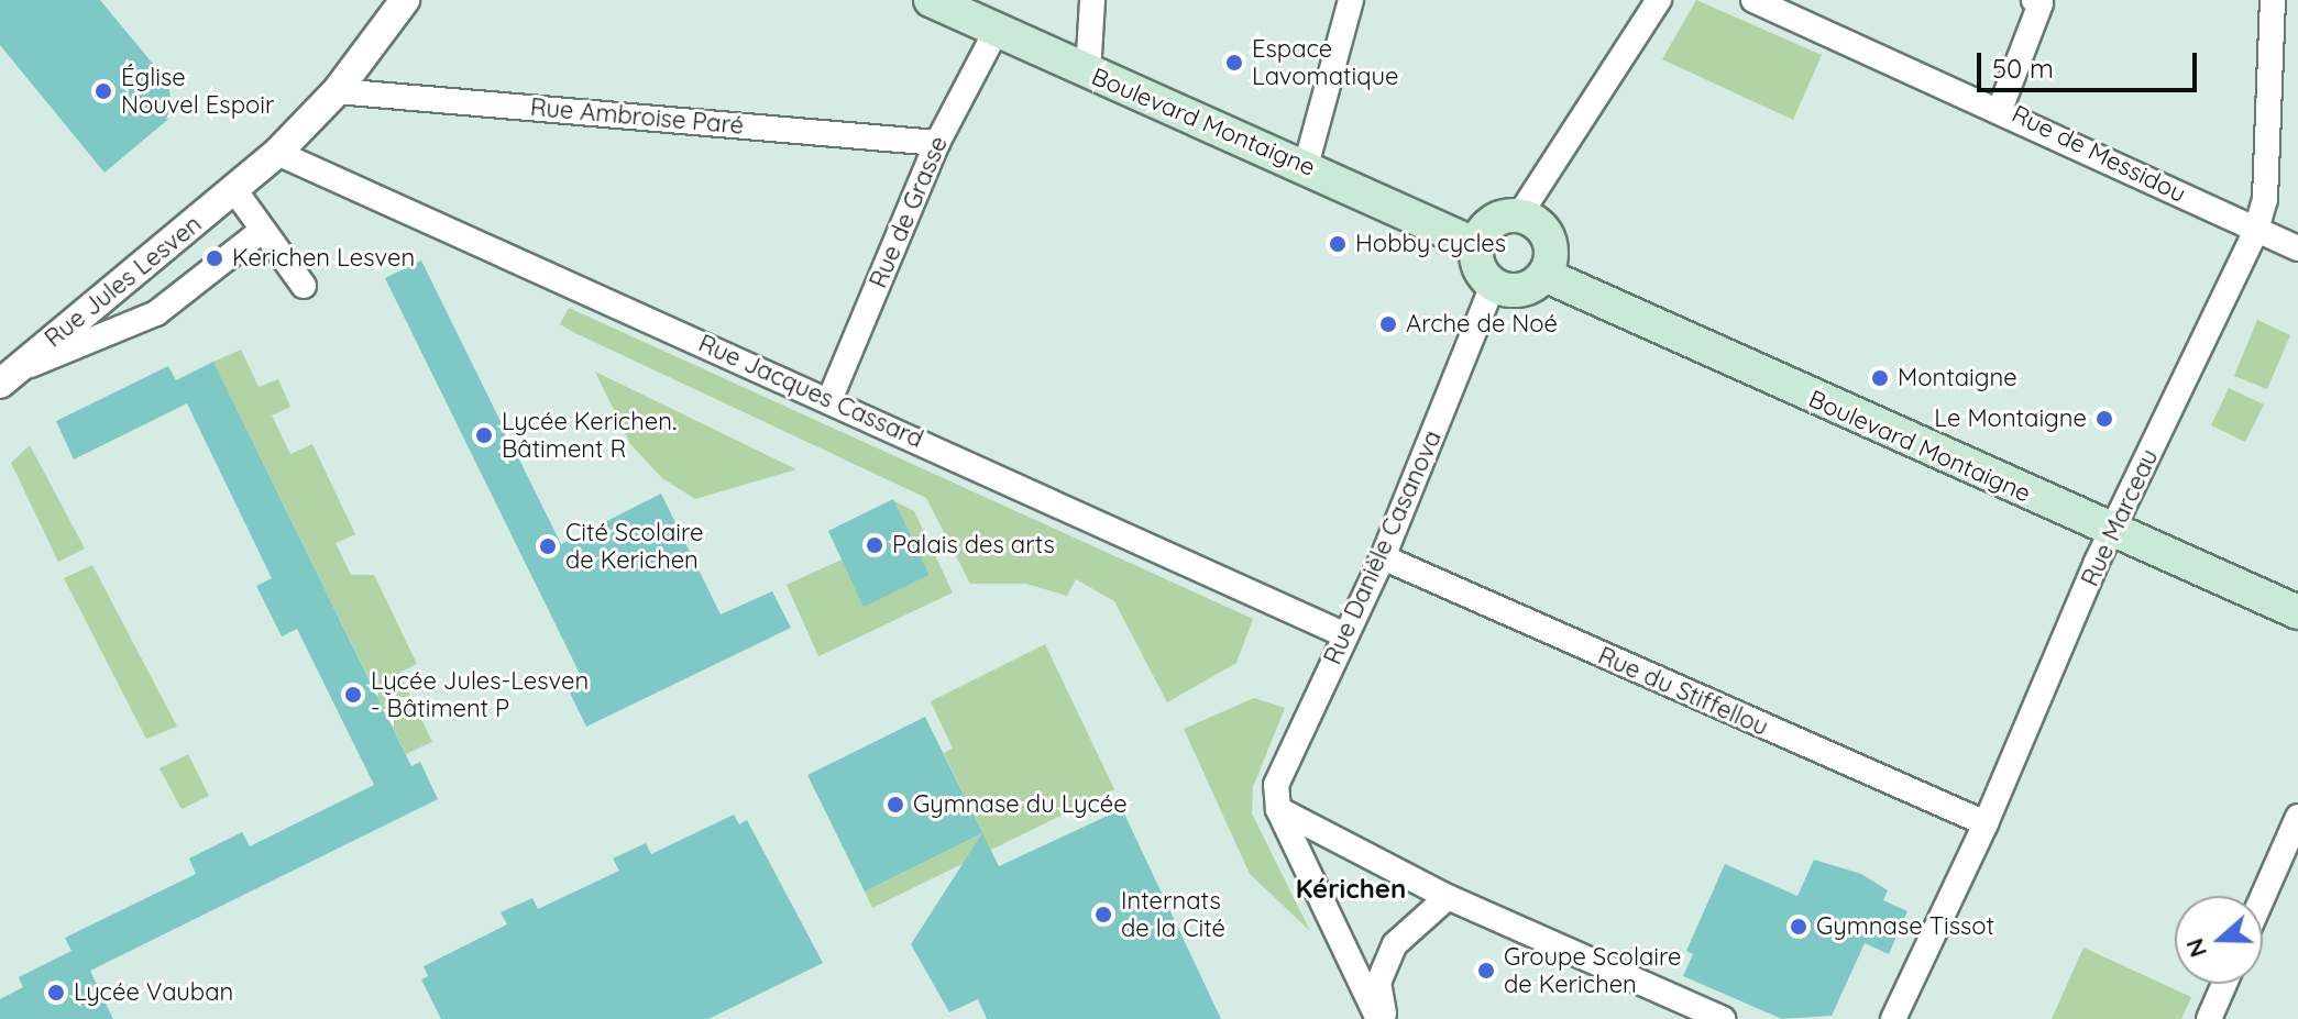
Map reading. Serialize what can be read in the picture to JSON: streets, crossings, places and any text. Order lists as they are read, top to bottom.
{
  "streets": {
    "main road": ["Boulevard Montaigne"],
    "street": [
      "Rue Ambroise Paré",
      "Rue de Messidou",
      "Rue de Grasse",
      "Rue Jules Lesven",
      "Rue Jacques Cassard",
      "Rue Marceau",
      "Rue Danièle Casanova",
      "Rue du Stiffellou"
    ]
  },
  "crossings": [
    ["Rue Ambroise Paré", "Rue de Grasse"],
    ["Rue Ambroise Paré", "Rue Jules Lesven"],
    ["Boulevard Montaigne", "Rue de Grasse"],
    ["Boulevard Montaigne", "Rue Marceau"],
    ["Boulevard Montaigne", "Rue Danièle Casanova"],
    ["Rue de Messidou", "Rue Marceau"],
    ["Rue de Grasse", "Rue Jacques Cassard"],
    ["Rue Jules Lesven", "Rue Jacques Cassard"],
    ["Rue Jacques Cassard", "Rue Danièle Casanova"],
    ["Rue Marceau", "Rue du Stiffellou"],
    ["Rue Danièle Casanova", "Rue du Stiffellou"]
  ],
  "districts": ["Kérichen"],
  "places": [
    "Espace Lavomatique",
    "Église Nouvel Espoir",
    "Hobby cycles",
    "Kerichen Lesven",
    "Arche de Noé",
    "Montaigne",
    "Le Montaigne",
    "Lycée Kerichen. Bâtiment R",
    "Palais des arts",
    "Cité Scolaire de Kerichen",
    "Lycée Jules-Lesven - Bâtiment P",
    "Gymnase du Lycée",
    "Internats de la Cité",
    "Gymnase Tissot",
    "Groupe Scolaire de Kerichen",
    "Lycée Vauban"
  ],
  "scale_bar": "50 m",
  "north": "left"
}
